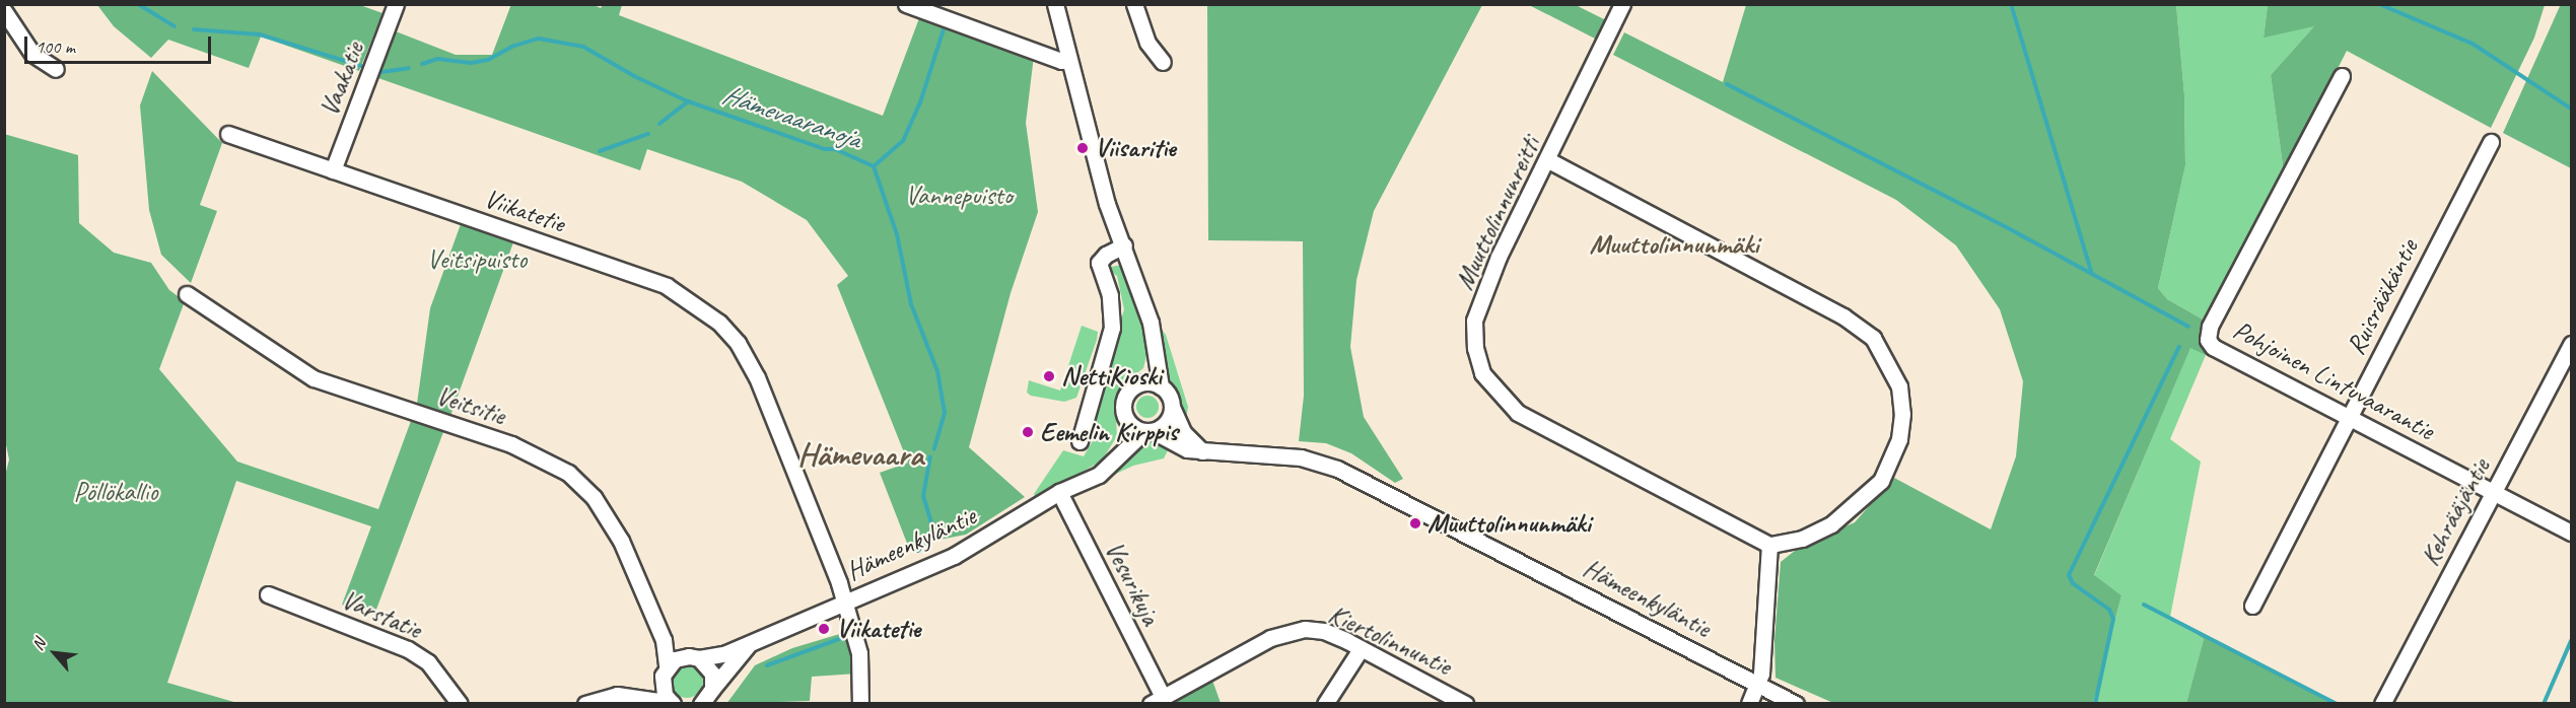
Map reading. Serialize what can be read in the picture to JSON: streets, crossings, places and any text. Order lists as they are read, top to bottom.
{
  "streets": {
    "street": [
      "Vaakatie",
      "Viikatetie",
      "Muuttolinnunreitti",
      "Ruisrääkäntie",
      "Pohjoinen Lintuvaarantie",
      "Veitsitie",
      "Kehrääjäntie",
      "Hämeenkyläntie",
      "Vesurikuja",
      "Varstatie",
      "Kiertolinnuntie"
    ]
  },
  "crossings": [
    ["Vaakatie", "Viikatetie"],
    ["Viikatetie", "Hämeenkyläntie"],
    ["Ruisrääkäntie", "Pohjoinen Lintuvaarantie"],
    ["Pohjoinen Lintuvaarantie", "Kehrääjäntie"],
    ["Veitsitie", "Hämeenkyläntie"],
    ["Hämeenkyläntie", "Vesurikuja"],
    ["Vesurikuja", "Kiertolinnuntie"]
  ],
  "districts": ["Muuttolinnunmäki", "Hämevaara"],
  "water": ["Hämevaaranoja"],
  "parks": ["Vannepuisto", "Veitsipuisto", "Pöllökallio"],
  "places": [
    "Viisaritie",
    "NettiKioski",
    "Eemelin Kirppis",
    "Muuttolinnunmäki",
    "Viikatetie"
  ],
  "scale_bar": "100 m",
  "north": "top left"
}
